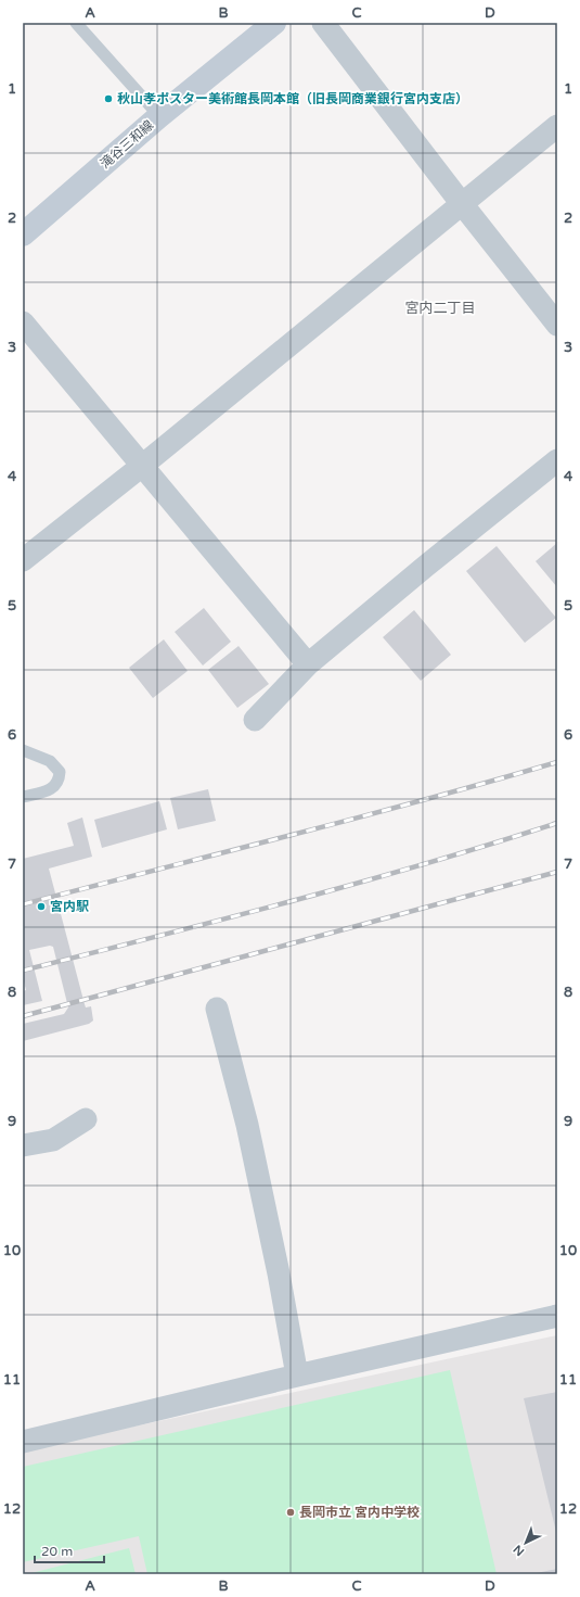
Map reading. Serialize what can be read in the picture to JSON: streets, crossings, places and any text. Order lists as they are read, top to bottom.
{
  "streets": {
    "main road": ["滝谷三和線"]
  },
  "districts": ["宮内二丁目"],
  "places": ["秋山孝ポスター美術館長岡本館（旧長岡商業銀行宮内支店）", "宮内駅", "長岡市立 宮内中学校"],
  "scale_bar": "20 m",
  "north": "bottom left",
  "grid": {
    "columns": [
      "A",
      "B",
      "C",
      "D"
    ],
    "rows": [
      "1",
      "2",
      "3",
      "4",
      "5",
      "6",
      "7",
      "8",
      "9",
      "10",
      "11",
      "12"
    ]
  }
}
